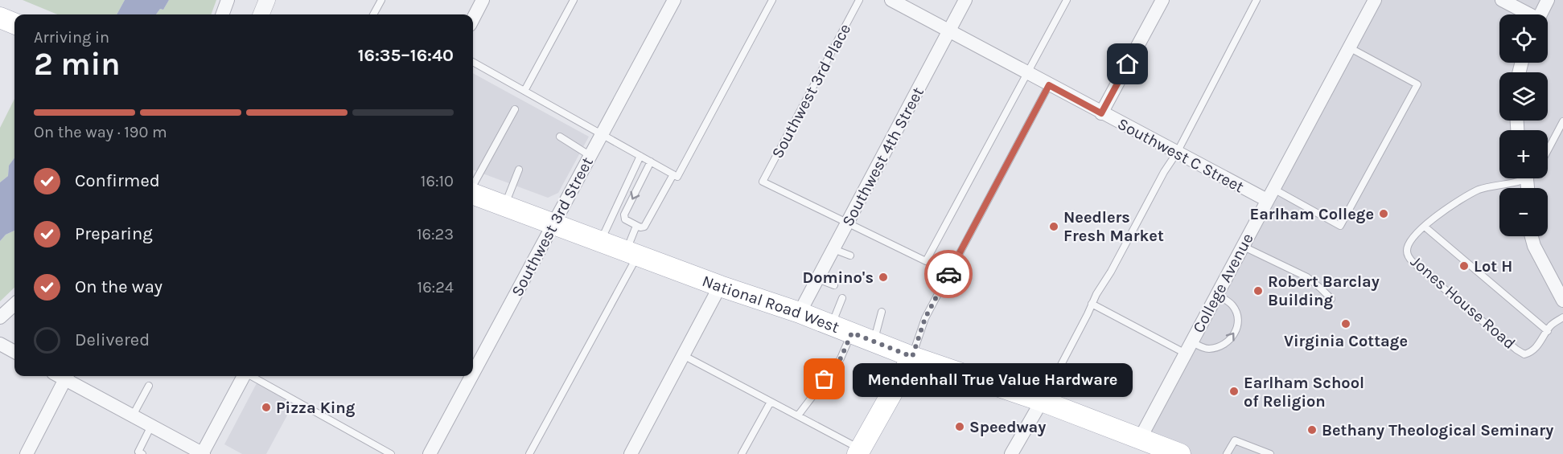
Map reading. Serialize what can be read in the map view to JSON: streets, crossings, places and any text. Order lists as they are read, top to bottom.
{
  "streets": {
    "main road": ["National Road West"],
    "street": [
      "Southwest C Street",
      "Southwest 4th Street",
      "Southwest 3rd Street",
      "College Avenue"
    ],
    "lane": ["Southwest 3rd Place", "Jones House Road"]
  },
  "crossings": [
    ["Southwest 3rd Place", "Southwest 4th Street"],
    ["Southwest C Street", "Southwest 4th Street"],
    ["Southwest C Street", "College Avenue"],
    ["Southwest 4th Street", "National Road West"],
    ["Southwest 3rd Street", "National Road West"],
    ["College Avenue", "National Road West"]
  ],
  "places": [
    "Earlham College",
    "Needlers Fresh Market",
    "Lot H",
    "Domino's",
    "Robert Barclay Building",
    "Virginia Cottage",
    "Mendenhall True Value Hardware",
    "Earlham School of Religion",
    "Pizza King",
    "Speedway",
    "Bethany Theological Seminary"
  ],
  "page": {
    "map_buttons": ["+", "−"],
    "heading": ["2 min", "Arriving in", "16:35–16:40"],
    "bar": "On the way · 190 m",
    "list": [
      ["Confirmed", "16:10"],
      ["Preparing", "16:23"],
      ["On the way", "16:24"],
      "Delivered"
    ],
    "bubble": "Mendenhall True Value Hardware"
  }
}
